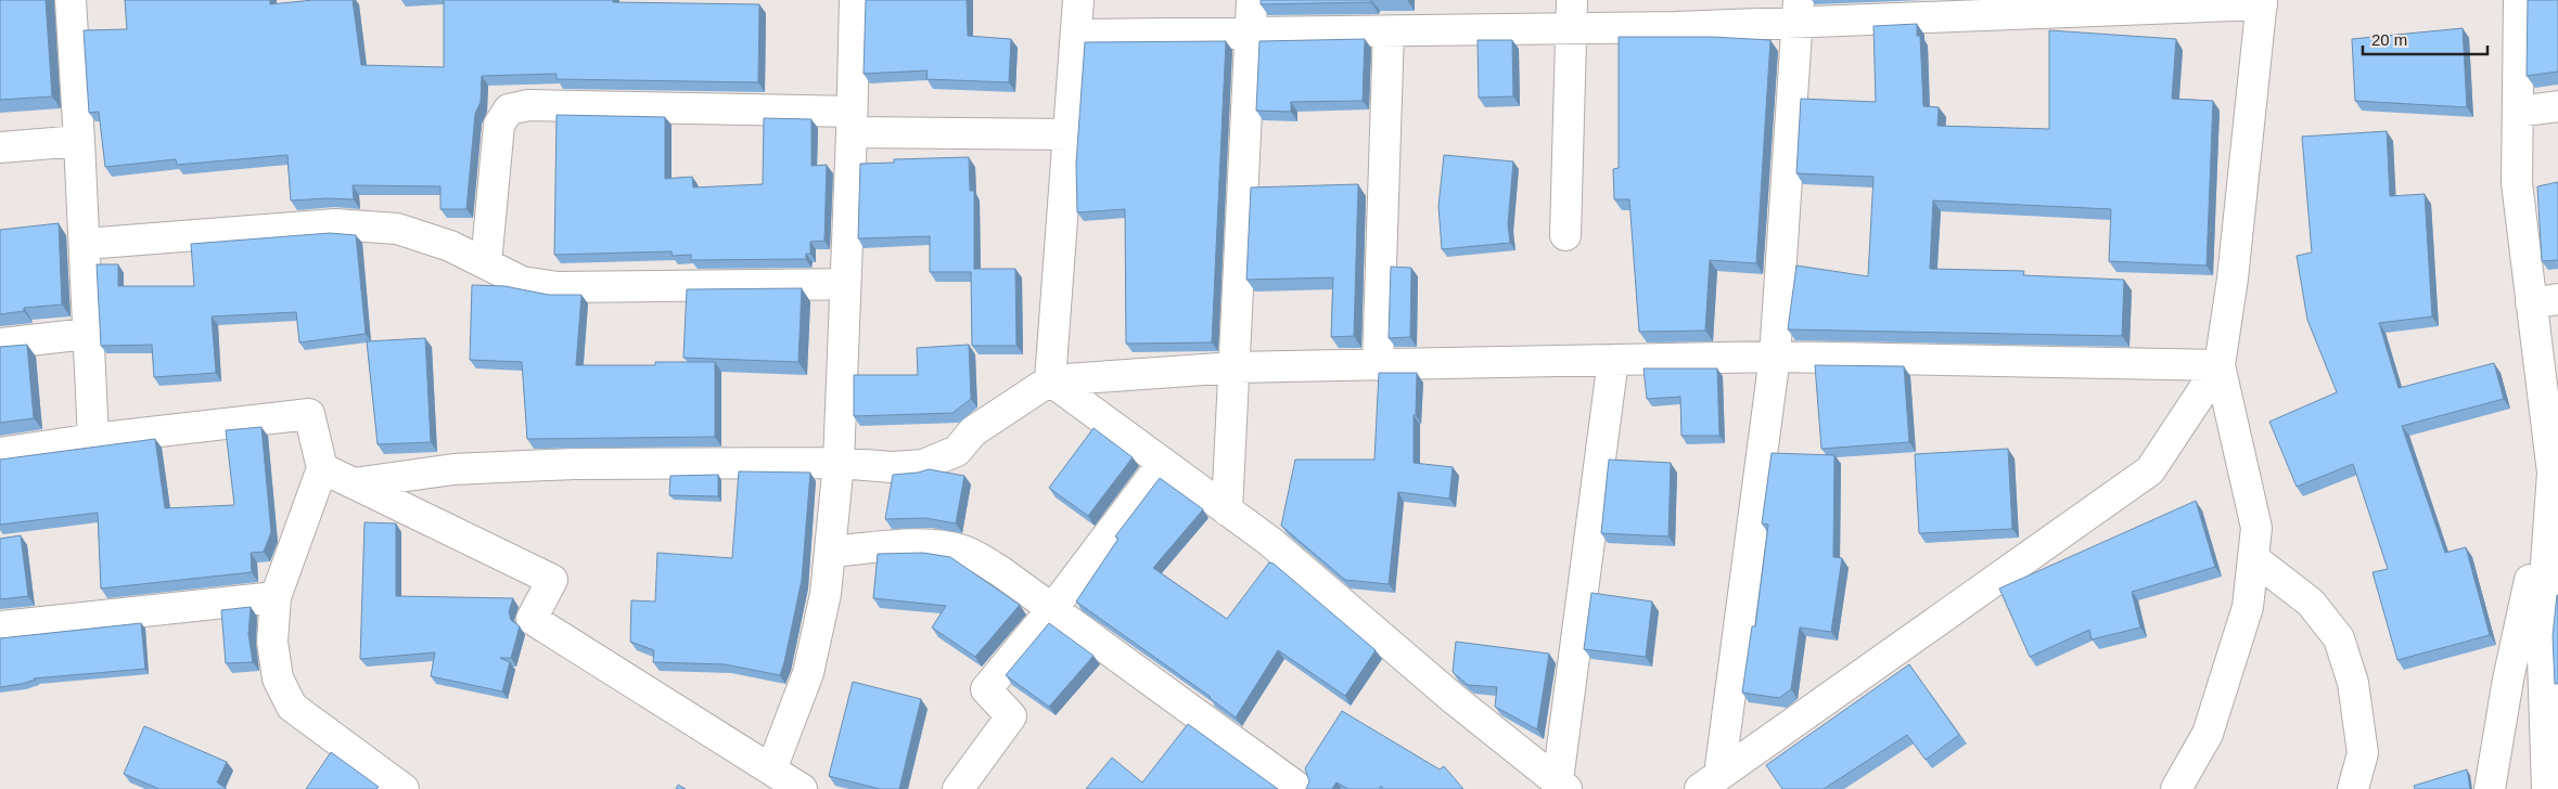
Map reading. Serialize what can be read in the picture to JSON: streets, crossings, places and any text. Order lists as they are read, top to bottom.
{
  "scale_bar": "20 m"
}
